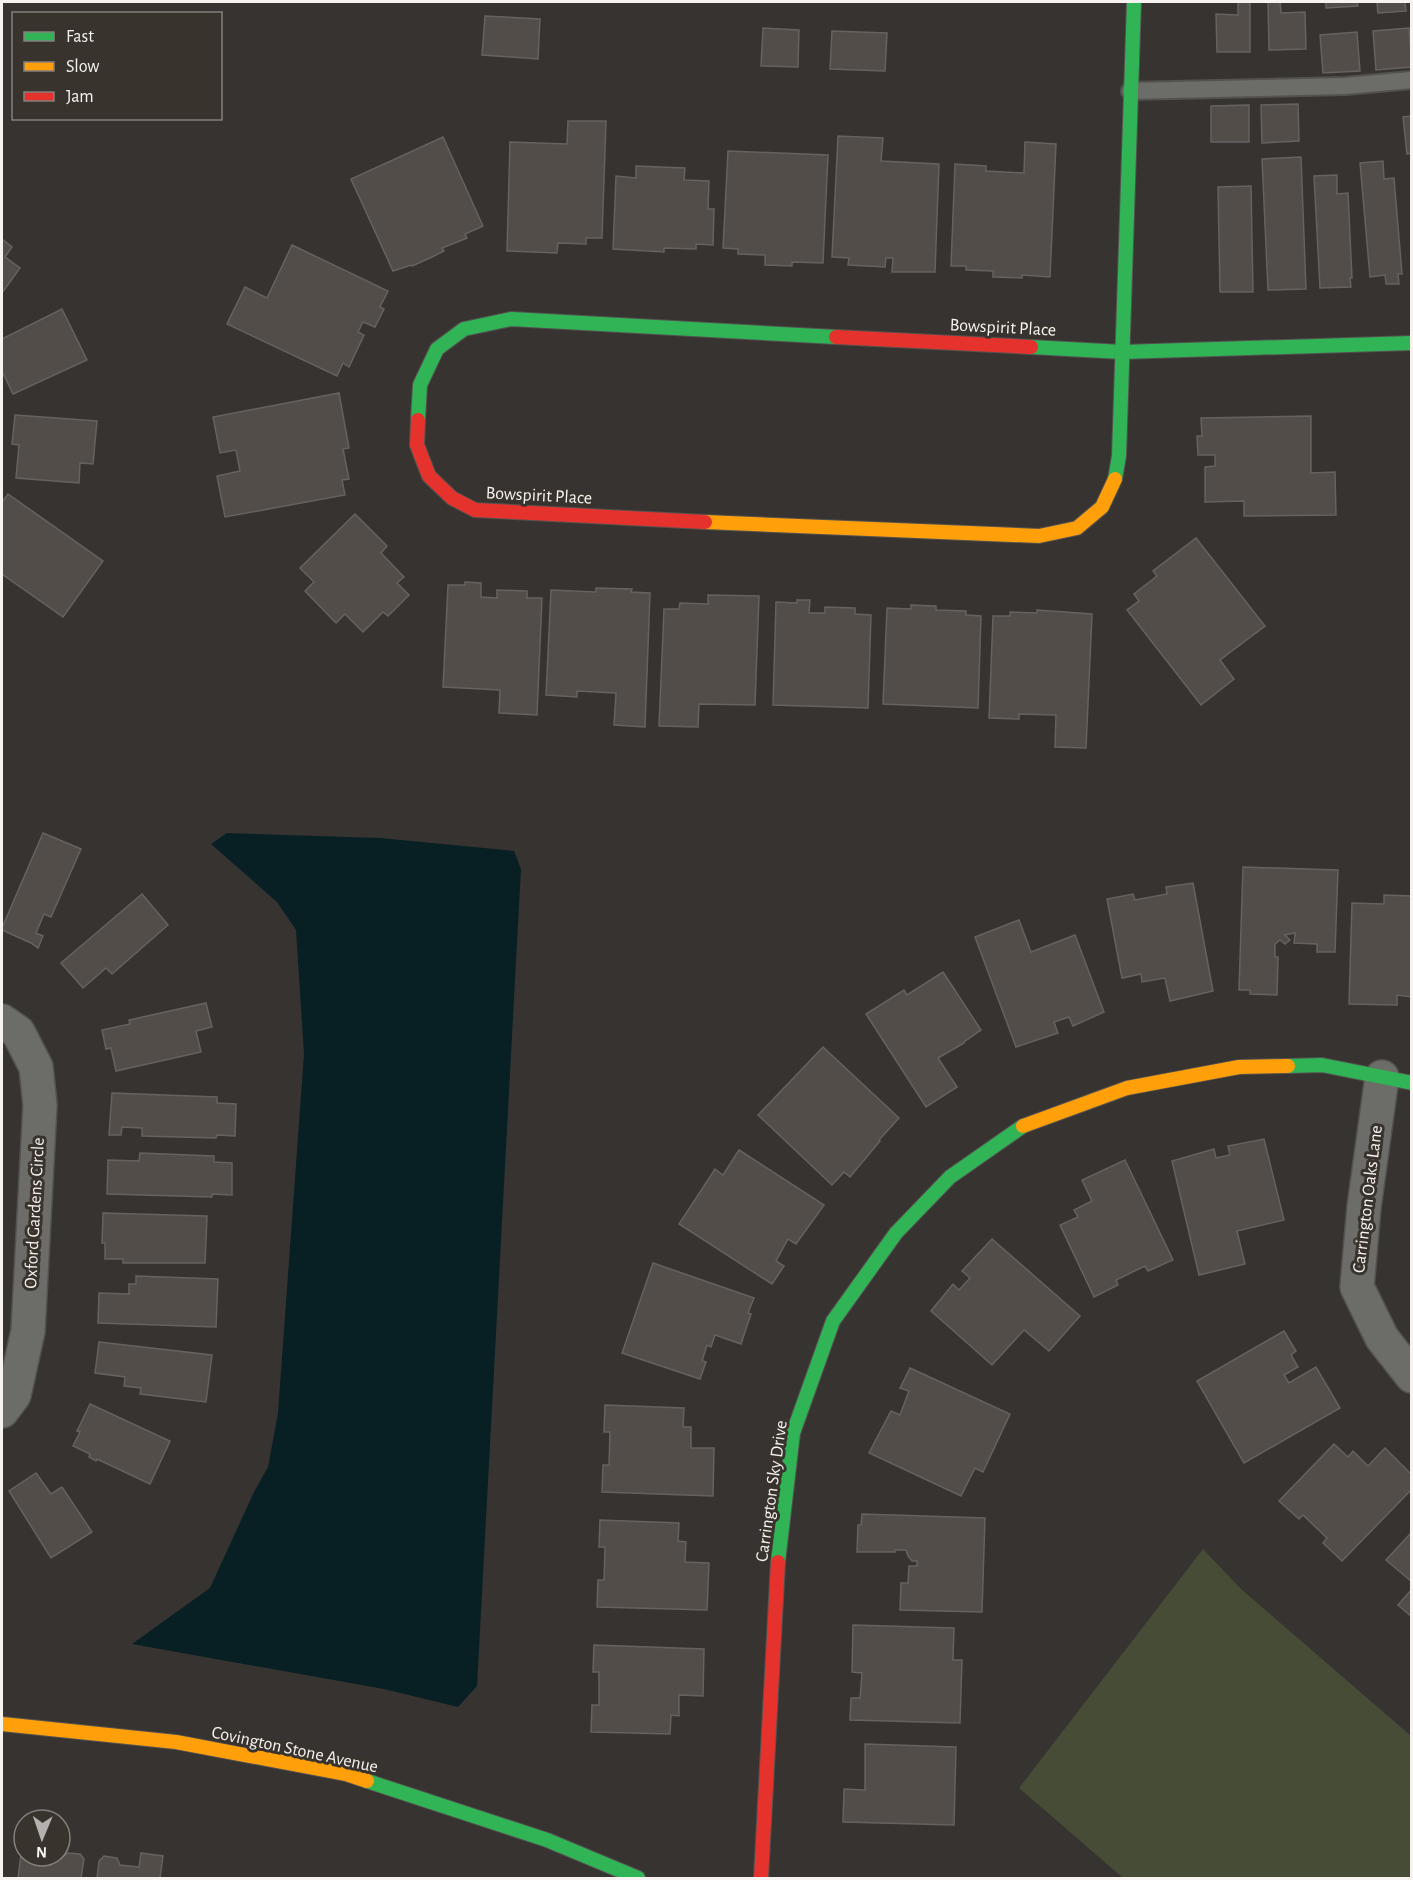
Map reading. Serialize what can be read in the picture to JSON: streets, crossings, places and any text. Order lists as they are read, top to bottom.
{
  "streets": {
    "street": [
      "Bowspirit Place",
      "Carrington Oaks Lane",
      "Oxford Gardens Circle",
      "Carrington Sky Drive",
      "Covington Stone Avenue"
    ]
  },
  "crossings": [
    ["Carrington Oaks Lane", "Carrington Sky Drive"]
  ],
  "legend": ["Fast", "Slow", "Jam"],
  "north": "bottom"
}
